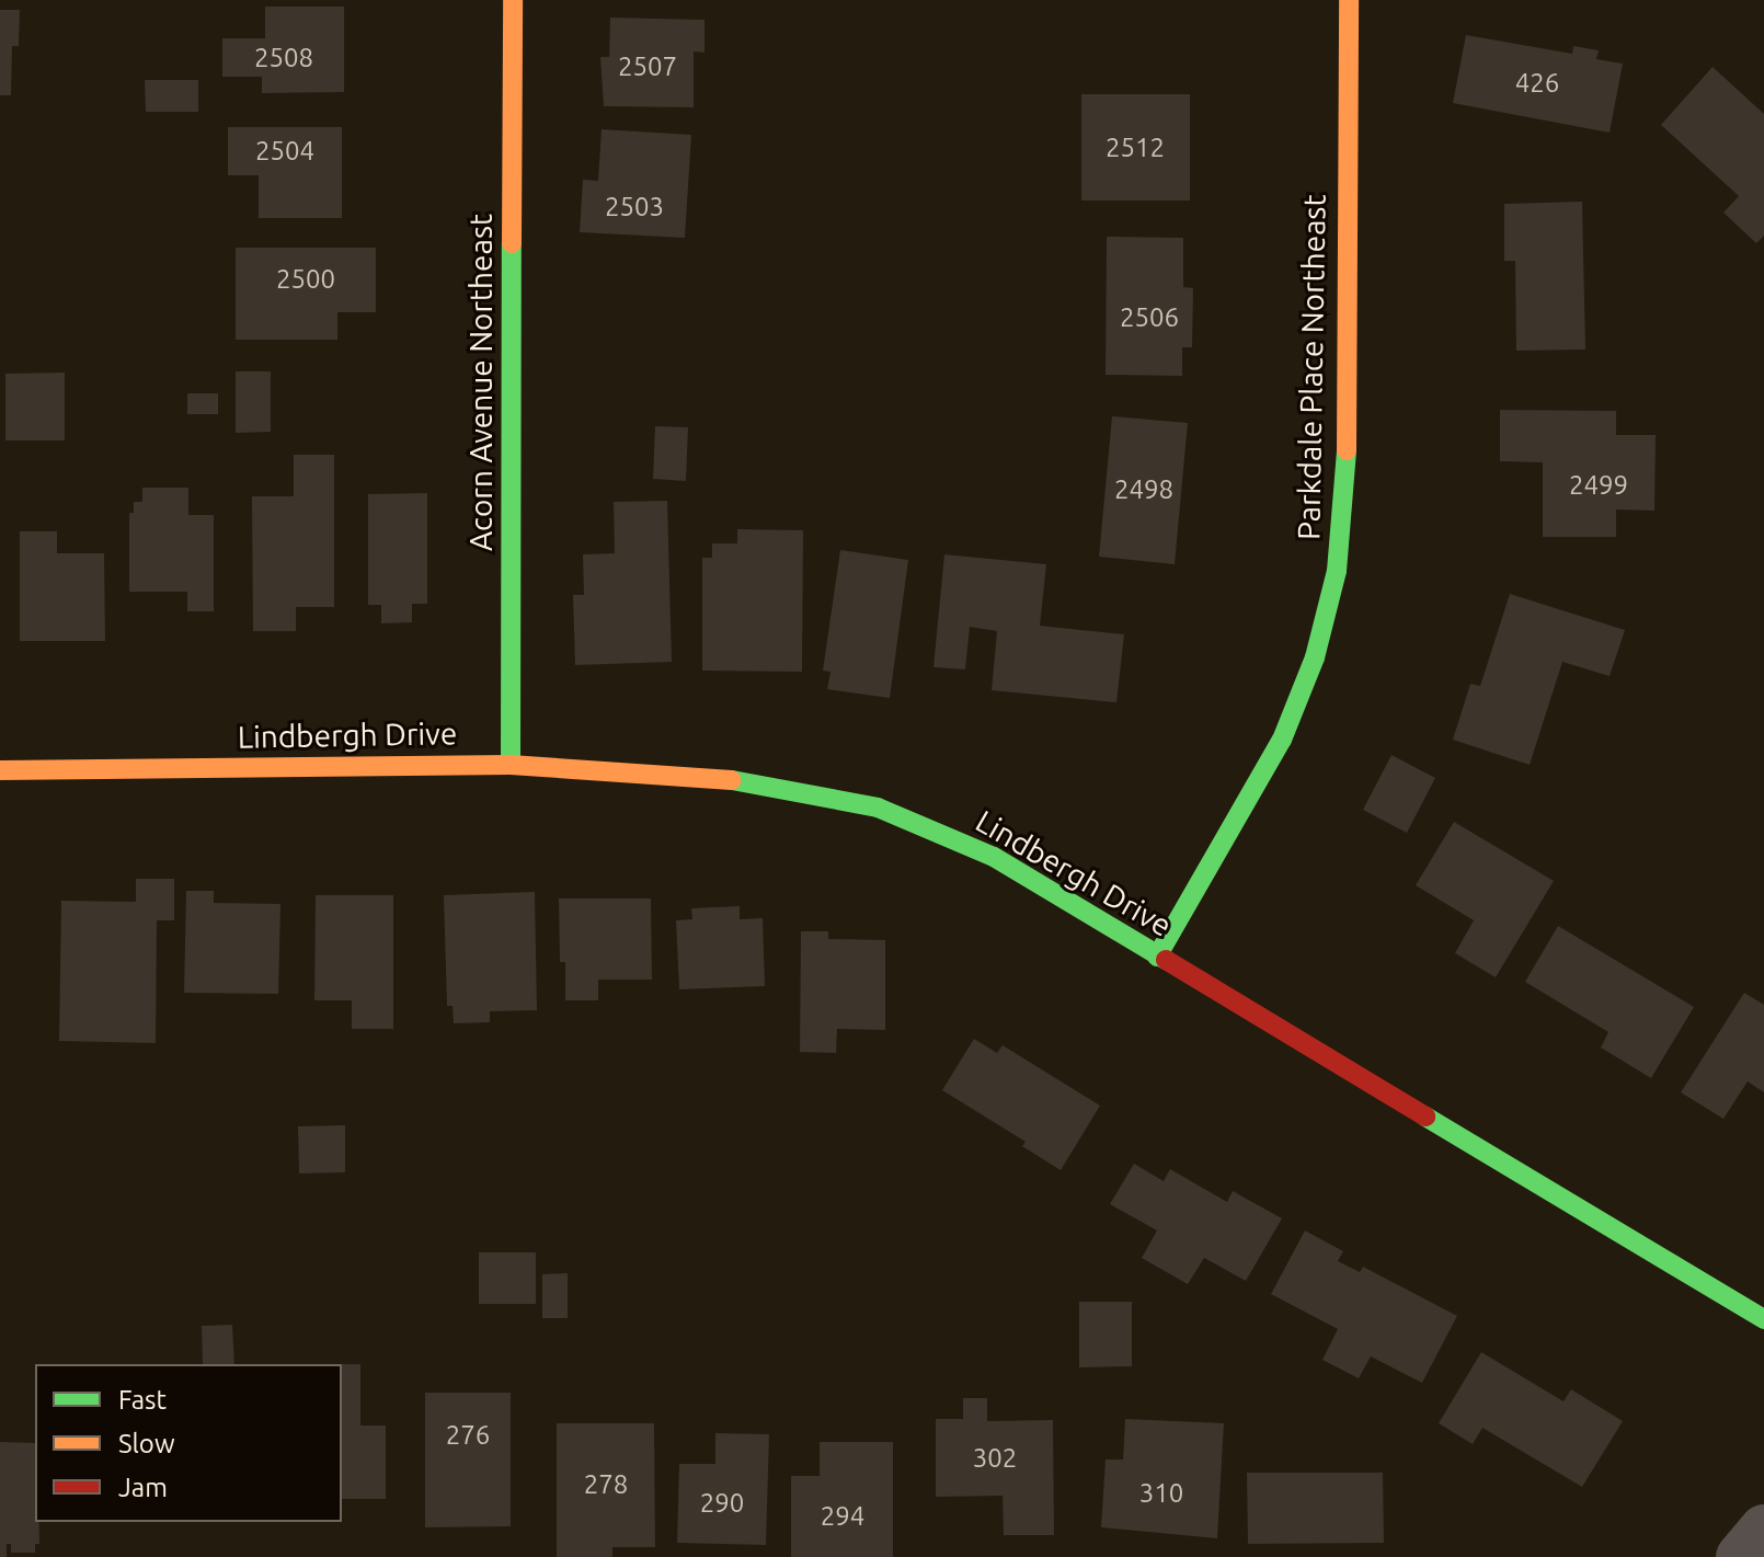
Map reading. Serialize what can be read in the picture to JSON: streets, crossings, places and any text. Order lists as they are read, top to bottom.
{
  "streets": {
    "main road": ["Parkdale Place Northeast", "Acorn Avenue Northeast", "Lindbergh Drive"]
  },
  "crossings": [
    ["Parkdale Place Northeast", "Lindbergh Drive"],
    ["Acorn Avenue Northeast", "Lindbergh Drive"]
  ],
  "house_numbers": [
    "2508",
    "2507",
    "426",
    "2512",
    "2504",
    "2503",
    "2500",
    "2506",
    "2499",
    "2498",
    "276",
    "302",
    "278",
    "310",
    "290",
    "294"
  ],
  "legend": ["Fast", "Slow", "Jam"]
}
